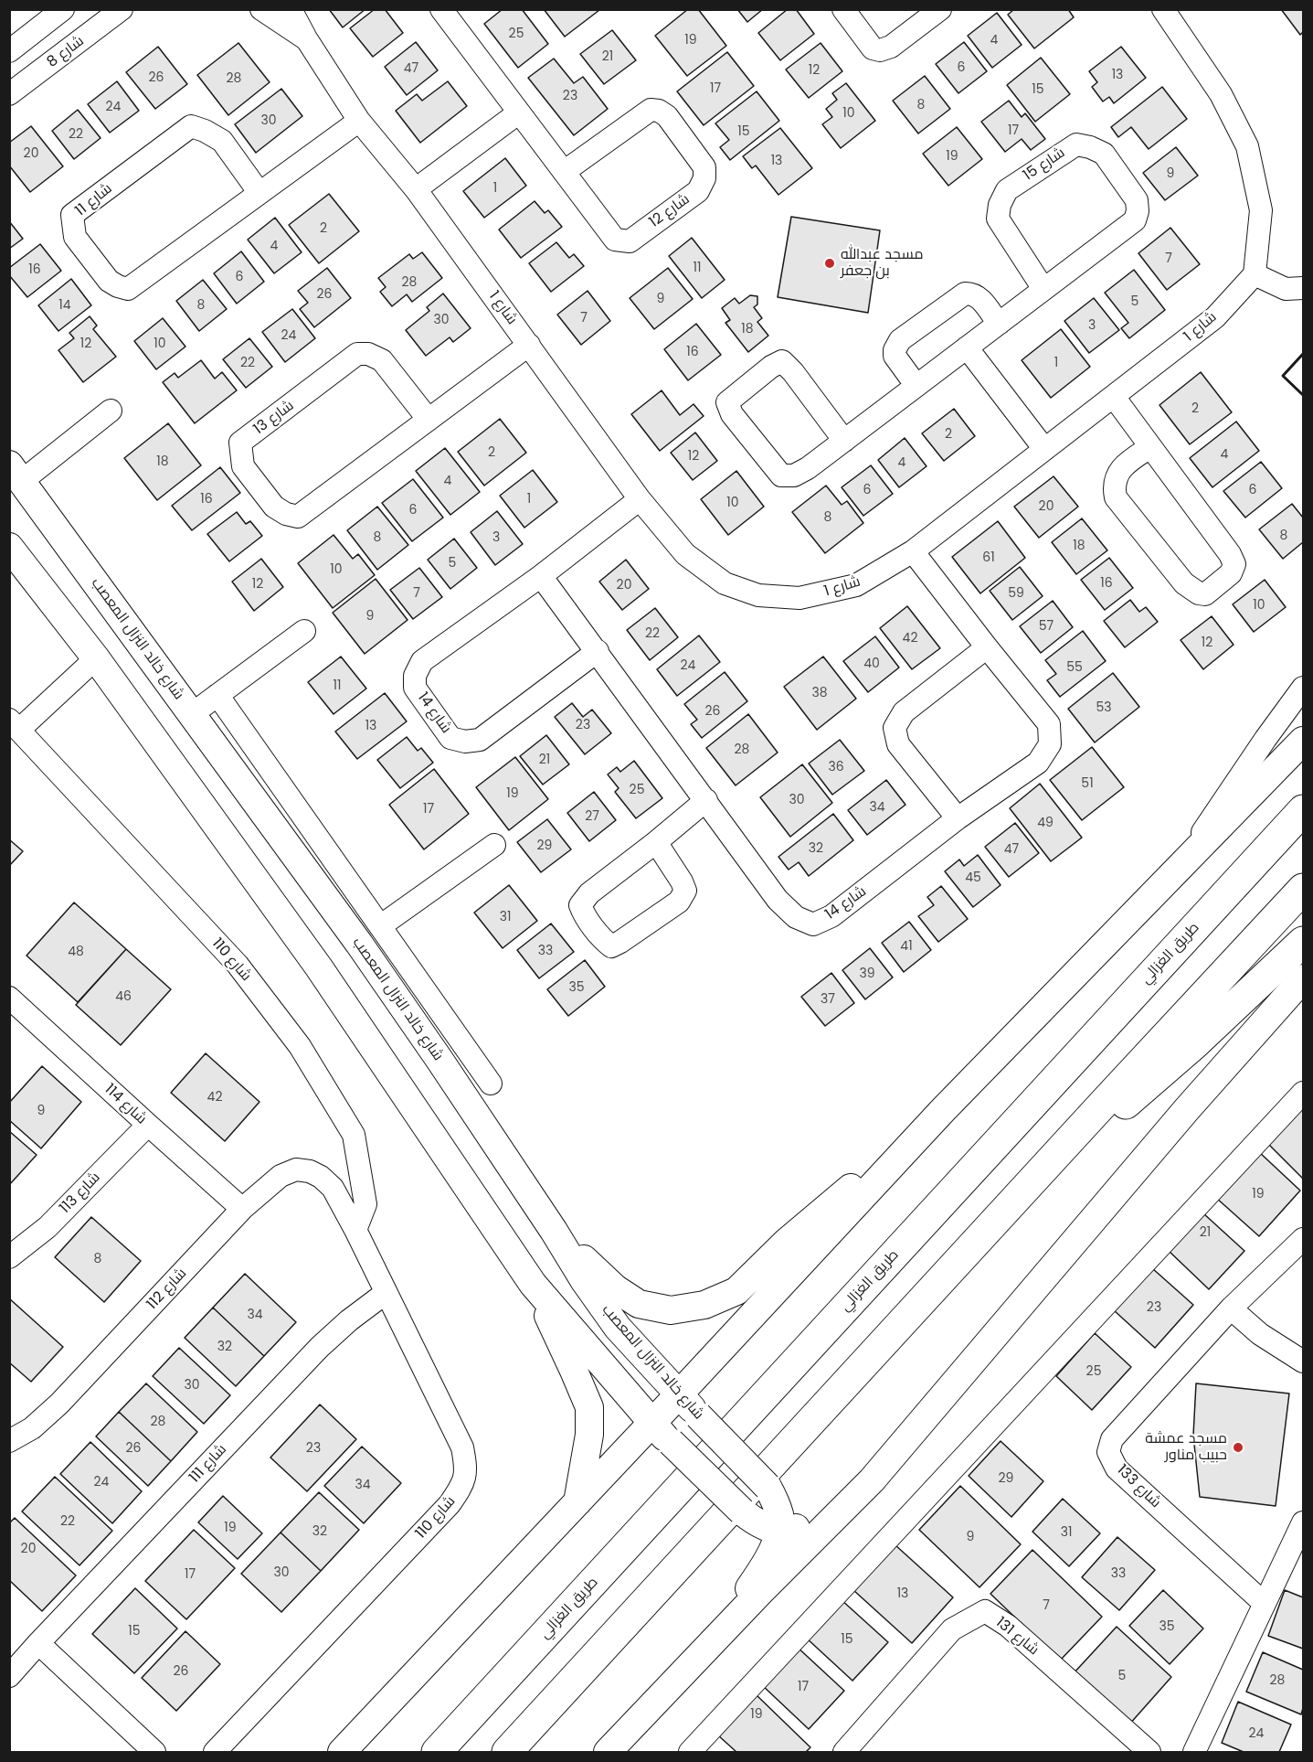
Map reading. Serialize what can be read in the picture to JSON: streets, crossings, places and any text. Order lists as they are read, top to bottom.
{
  "streets": {
    "highway": ["طريق الغزالي"],
    "main road": ["شارع خالد النزال المعصب"],
    "street": [
      "شارع 8",
      "شارع 15",
      "شارع 11",
      "شارع 12",
      "شارع 1",
      "شارع 13",
      "شارع 14",
      "شارع 110",
      "114 شارع",
      "شارع 113",
      "شارع 112",
      "شارع 111",
      "شارع 133",
      "شارع 131"
    ]
  },
  "crossings": [
    ["شارع 11", "شارع 1"],
    ["شارع 1", "شارع 13"],
    ["شارع 1", "شارع 14"],
    ["شارع 110", "شارع 112"],
    ["شارع 110", "شارع 111"],
    ["114 شارع", "شارع 113"],
    ["114 شارع", "شارع 112"]
  ],
  "places": ["مسجد عبدالله بن جعفر", "مسجد عمشة حبيب مناور"],
  "house_numbers": [
    "25",
    "19",
    "4",
    "21",
    "6",
    "47",
    "12",
    "13",
    "26",
    "28",
    "17",
    "15",
    "23",
    "8",
    "24",
    "10",
    "30",
    "17",
    "15",
    "22",
    "20",
    "19",
    "13",
    "9",
    "1",
    "2",
    "4",
    "7",
    "11",
    "16",
    "6",
    "28",
    "26",
    "9",
    "5",
    "14",
    "8",
    "7",
    "30",
    "3",
    "18",
    "24",
    "12",
    "10",
    "16",
    "22",
    "1",
    "2",
    "2",
    "2",
    "4",
    "12",
    "18",
    "4",
    "4",
    "6",
    "6",
    "16",
    "1",
    "10",
    "20",
    "6",
    "8",
    "8",
    "8",
    "3",
    "18",
    "61",
    "5",
    "10",
    "16",
    "12",
    "20",
    "7",
    "59",
    "10",
    "9",
    "57",
    "22",
    "42",
    "12",
    "40",
    "24",
    "55",
    "11",
    "38",
    "53",
    "26",
    "23",
    "13",
    "28",
    "21",
    "36",
    "51",
    "25",
    "19",
    "30",
    "34",
    "17",
    "27",
    "49",
    "29",
    "32",
    "47",
    "45",
    "31",
    "41",
    "33",
    "48",
    "39",
    "35",
    "46",
    "37",
    "42",
    "9",
    "19",
    "21",
    "8",
    "23",
    "34",
    "32",
    "25",
    "30",
    "28",
    "26",
    "23",
    "29",
    "24",
    "34",
    "22",
    "19",
    "32",
    "31",
    "9",
    "20",
    "30",
    "33",
    "17",
    "13",
    "7",
    "35",
    "15",
    "15",
    "26",
    "5",
    "28",
    "17",
    "19",
    "24"
  ]
}
